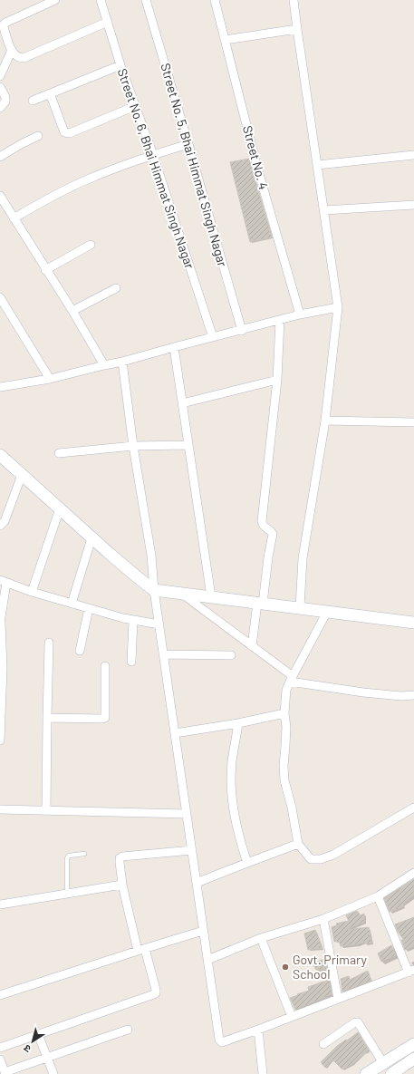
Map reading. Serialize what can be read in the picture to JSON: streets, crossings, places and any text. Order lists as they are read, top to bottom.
{
  "streets": {
    "street": ["Street No. 4", "Street No. 5, Bhai Himmat Singh Nagar", "Street No. 6, Bhai Himmat Singh Nagar"]
  },
  "places": ["Govt. Primary School"],
  "north": "bottom left"
}
